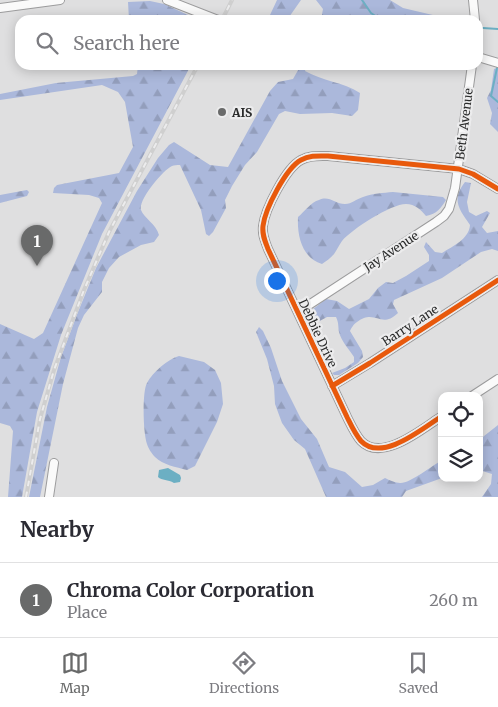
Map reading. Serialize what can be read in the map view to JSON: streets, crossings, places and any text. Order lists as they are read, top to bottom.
{
  "streets": {
    "street": [
      "Beth Avenue",
      "Jay Avenue",
      "Barry Lane",
      "Debbie Drive"
    ]
  },
  "crossings": [
    ["Beth Avenue", "Jay Avenue"],
    ["Beth Avenue", "Debbie Drive"],
    ["Jay Avenue", "Debbie Drive"],
    ["Barry Lane", "Debbie Drive"]
  ],
  "places": ["AIS"],
  "page": {
    "search": "Search here",
    "pins": "1",
    "heading": "Nearby",
    "list": [
      {
        "mark": "1",
        "name": "Chroma Color Corporation",
        "note": "Place",
        "value": "260 m"
      }
    ],
    "nav": ["Map", "Directions", "Saved"]
  }
}
